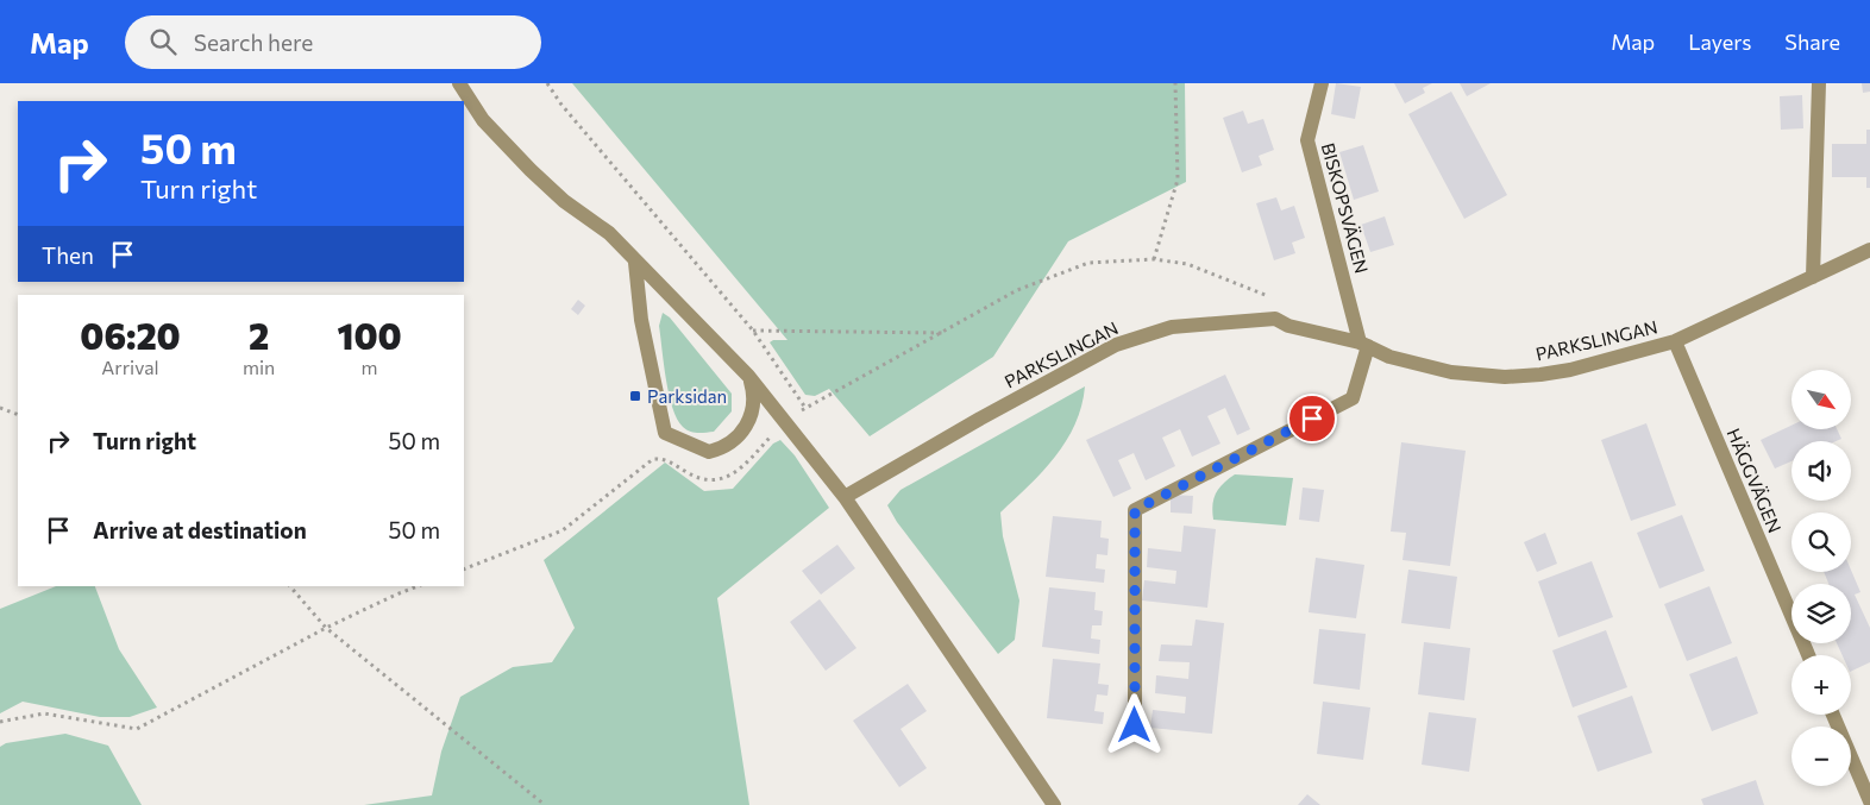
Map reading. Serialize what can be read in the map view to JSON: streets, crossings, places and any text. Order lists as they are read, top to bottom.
{
  "streets": {
    "street": ["BISKOPSVÄGEN", "PARKSLINGAN", "HÄGGVÄGEN"]
  },
  "crossings": [
    ["BISKOPSVÄGEN", "PARKSLINGAN"],
    ["PARKSLINGAN", "HÄGGVÄGEN"]
  ],
  "places": {
    "transit": ["Parksidan"]
  },
  "north": "bottom right",
  "page": {
    "header": "Map",
    "search": "Search here",
    "nav": ["Map", "Layers", "Share"],
    "turn": ["50 m", "Turn right"],
    "then": "Then",
    "eta": [
      "06:20",
      "Arrival",
      "2",
      "min",
      "100",
      "m"
    ],
    "map_buttons": ["+", "−"],
    "list": [
      {
        "name": "Turn right",
        "value": "50 m"
      },
      {
        "name": "Arrive at destination",
        "value": "50 m"
      }
    ]
  }
}
